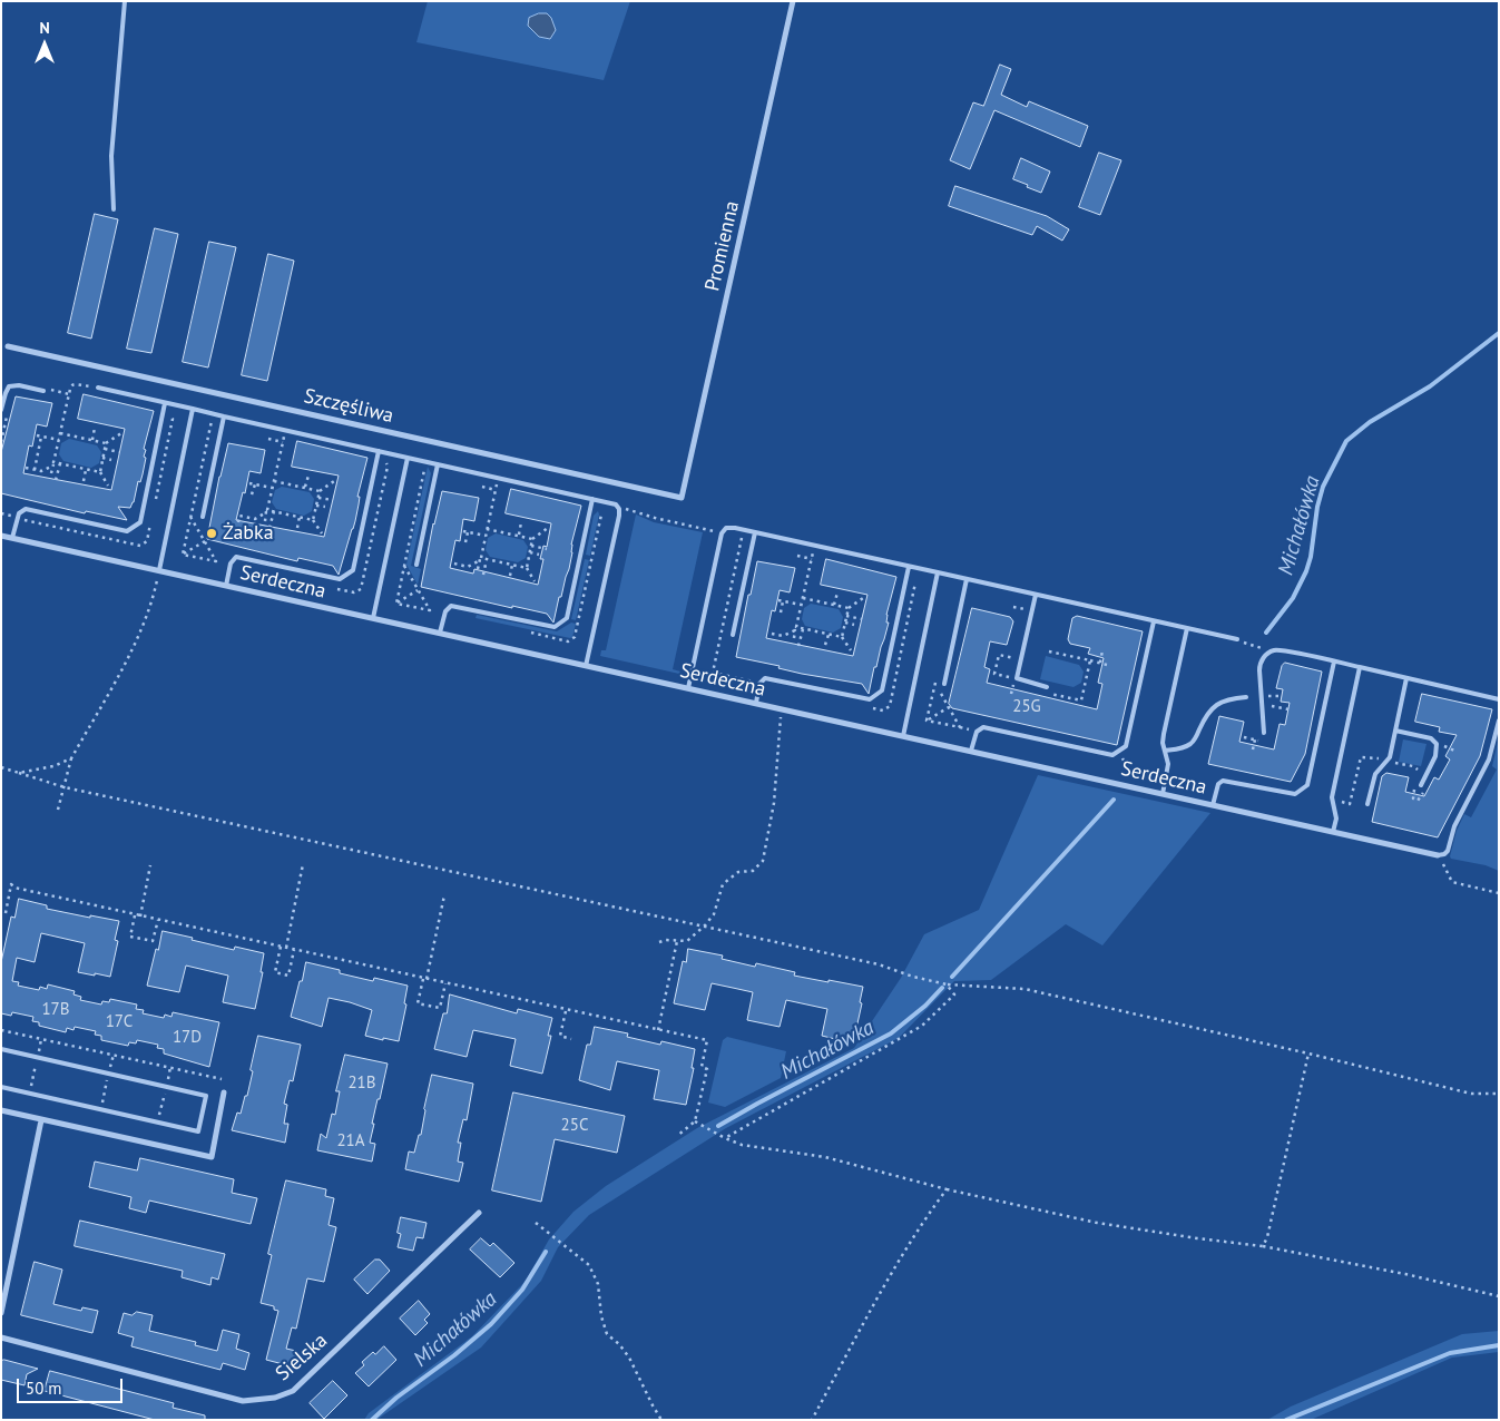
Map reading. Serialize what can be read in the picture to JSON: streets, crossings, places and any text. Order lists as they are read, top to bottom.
{
  "streets": {
    "street": [
      "Promienna",
      "Szczęśliwa",
      "Serdeczna",
      "Sielska"
    ]
  },
  "crossings": [
    ["Promienna", "Szczęśliwa"]
  ],
  "water": ["Michałówka"],
  "places": ["Żabka"],
  "house_numbers": [
    "25G",
    "17B",
    "17C",
    "17D",
    "21B",
    "25C",
    "21A"
  ],
  "scale_bar": "50 m",
  "north": "top"
}
